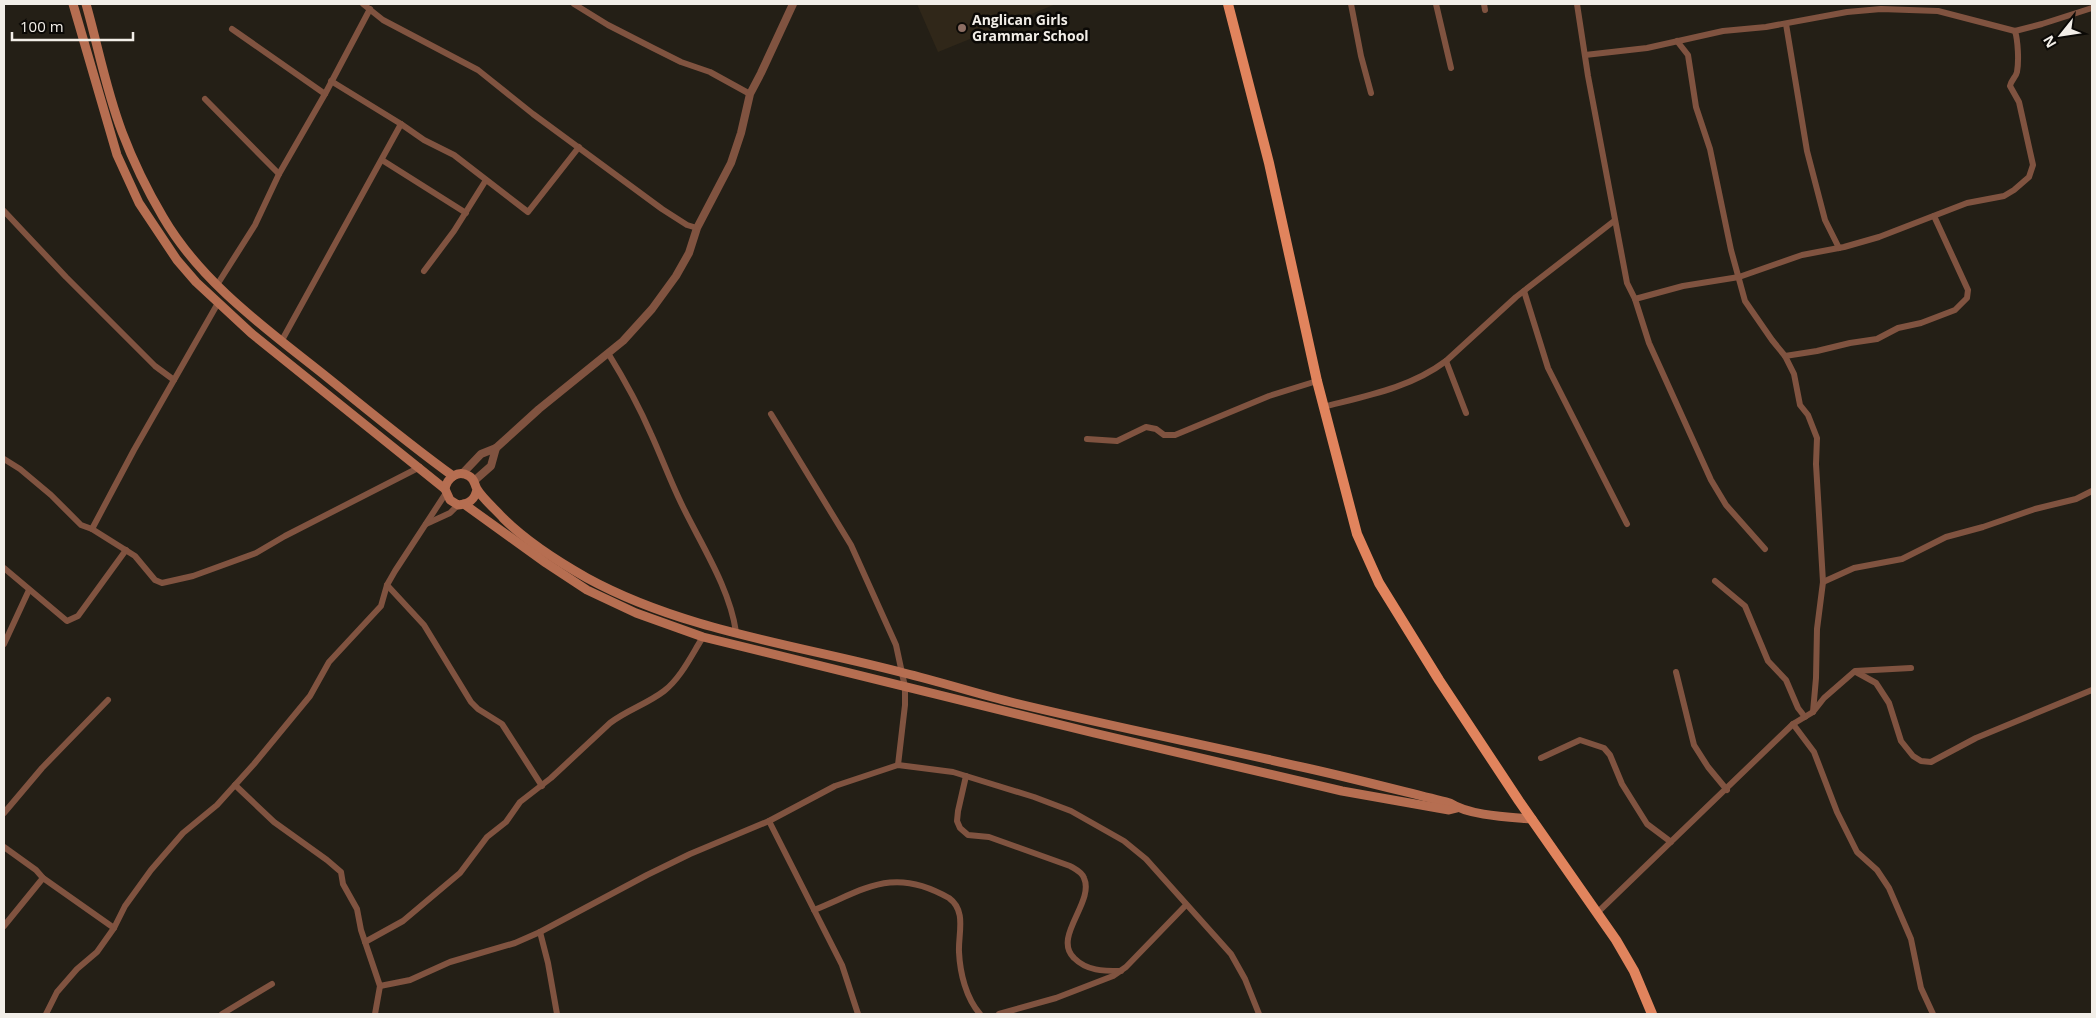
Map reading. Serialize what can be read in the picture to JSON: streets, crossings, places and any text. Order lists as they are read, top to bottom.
{
  "places": ["Anglican Girls Grammar School"],
  "scale_bar": "100 m",
  "north": "bottom left"
}
